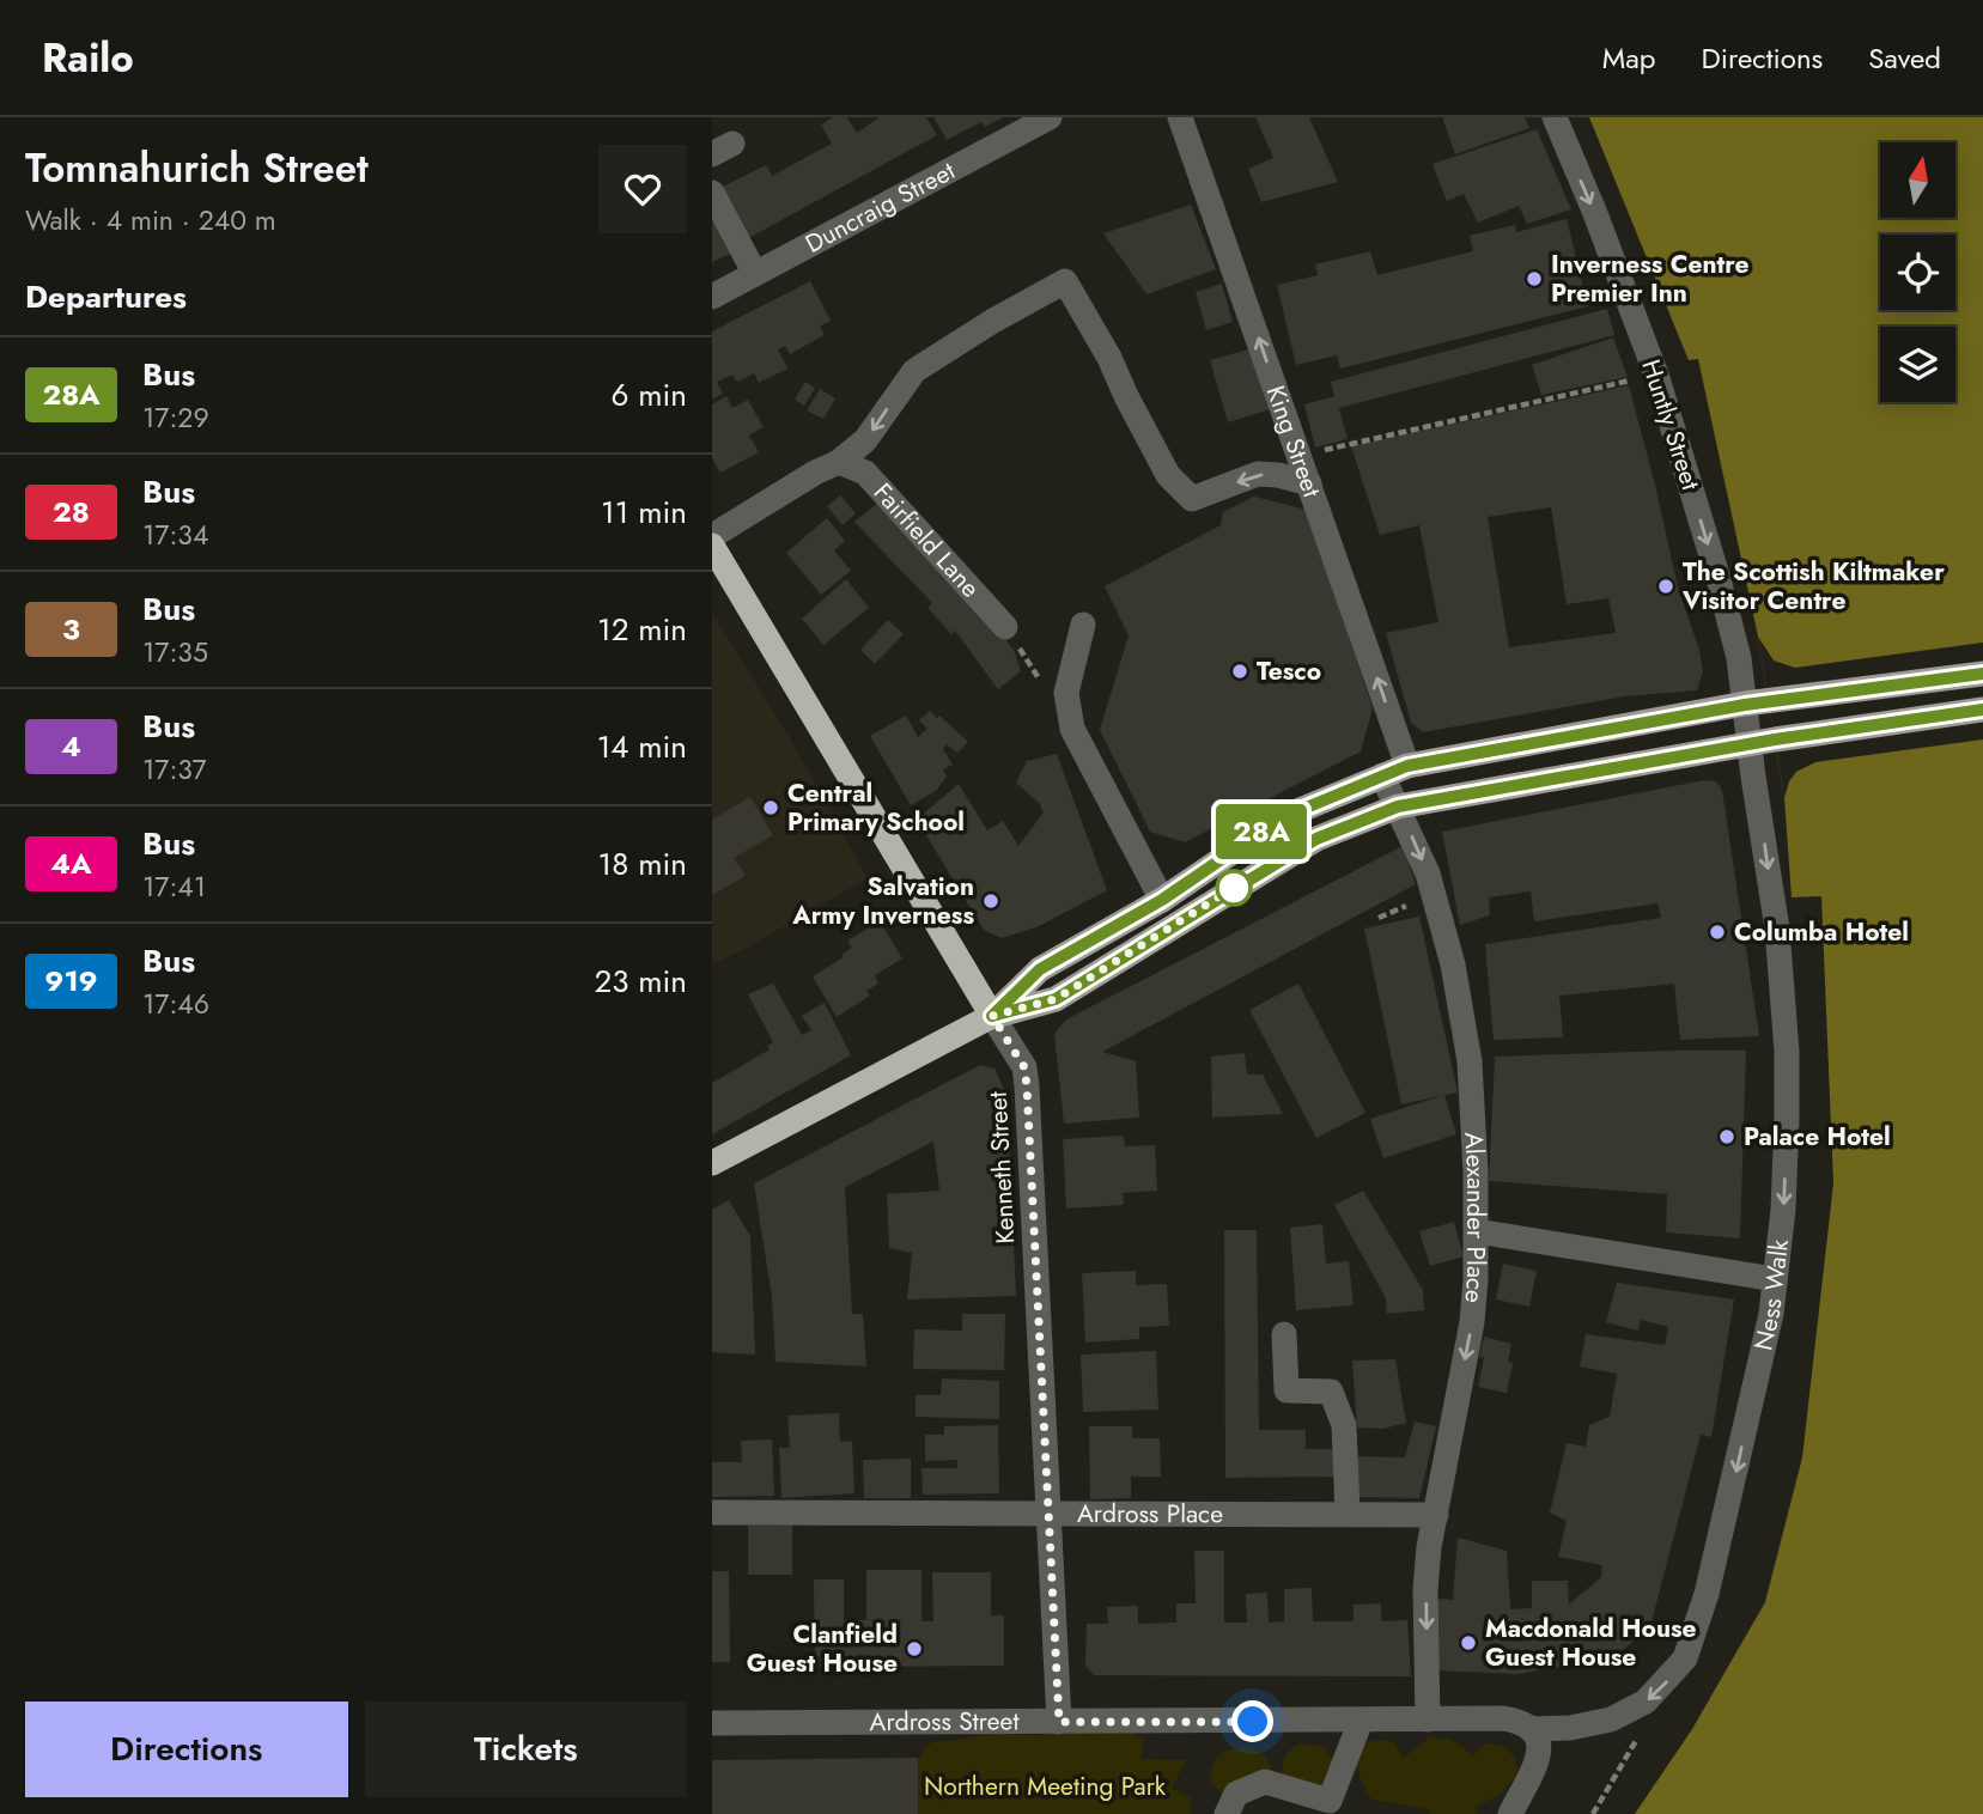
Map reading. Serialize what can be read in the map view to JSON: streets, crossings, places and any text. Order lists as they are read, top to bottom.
{
  "streets": {
    "highway": ["Kenneth Street"],
    "street": [
      "Duncraig Street",
      "Huntly Street",
      "King Street",
      "Fairfield Lane",
      "Alexander Place",
      "Ness Walk",
      "Ardross Place",
      "Ardross Street"
    ]
  },
  "crossings": [
    ["Huntly Street", "Ness Walk"],
    ["Kenneth Street", "Ardross Place"],
    ["Kenneth Street", "Ardross Street"],
    ["Alexander Place", "Ness Walk"],
    ["Alexander Place", "Ardross Place"],
    ["Alexander Place", "Ardross Street"],
    ["Ness Walk", "Ardross Street"]
  ],
  "one_way": [
    "Huntly Street",
    "King Street",
    "Alexander Place",
    "Ness Walk"
  ],
  "parks": ["Northern Meeting Park"],
  "places": [
    "Inverness Centre Premier Inn",
    "The Scottish Kiltmaker Visitor Centre",
    "Tesco",
    "Central Primary School",
    "Salvation Army Inverness",
    "Columba Hotel",
    "Palace Hotel",
    "Macdonald House Guest House",
    "Clanfield Guest House"
  ],
  "lines": ["bus line 28A"],
  "north": "top",
  "page": {
    "header": "Railo",
    "nav": ["Map", "Directions", "Saved"],
    "heading": [
      ["Tomnahurich Street", "Walk · 4 min · 240 m"],
      "Departures"
    ],
    "on_map": "28A",
    "list": [
      {
        "mark": "28A",
        "name": "Bus",
        "note": "17:29",
        "value": "6 min"
      },
      {
        "mark": "28",
        "name": "Bus",
        "note": "17:34",
        "value": "11 min"
      },
      {
        "mark": "3",
        "name": "Bus",
        "note": "17:35",
        "value": "12 min"
      },
      {
        "mark": "4",
        "name": "Bus",
        "note": "17:37",
        "value": "14 min"
      },
      {
        "mark": "4A",
        "name": "Bus",
        "note": "17:41",
        "value": "18 min"
      },
      {
        "mark": "919",
        "name": "Bus",
        "note": "17:46",
        "value": "23 min"
      }
    ],
    "buttons": ["Directions", "Tickets"]
  }
}
